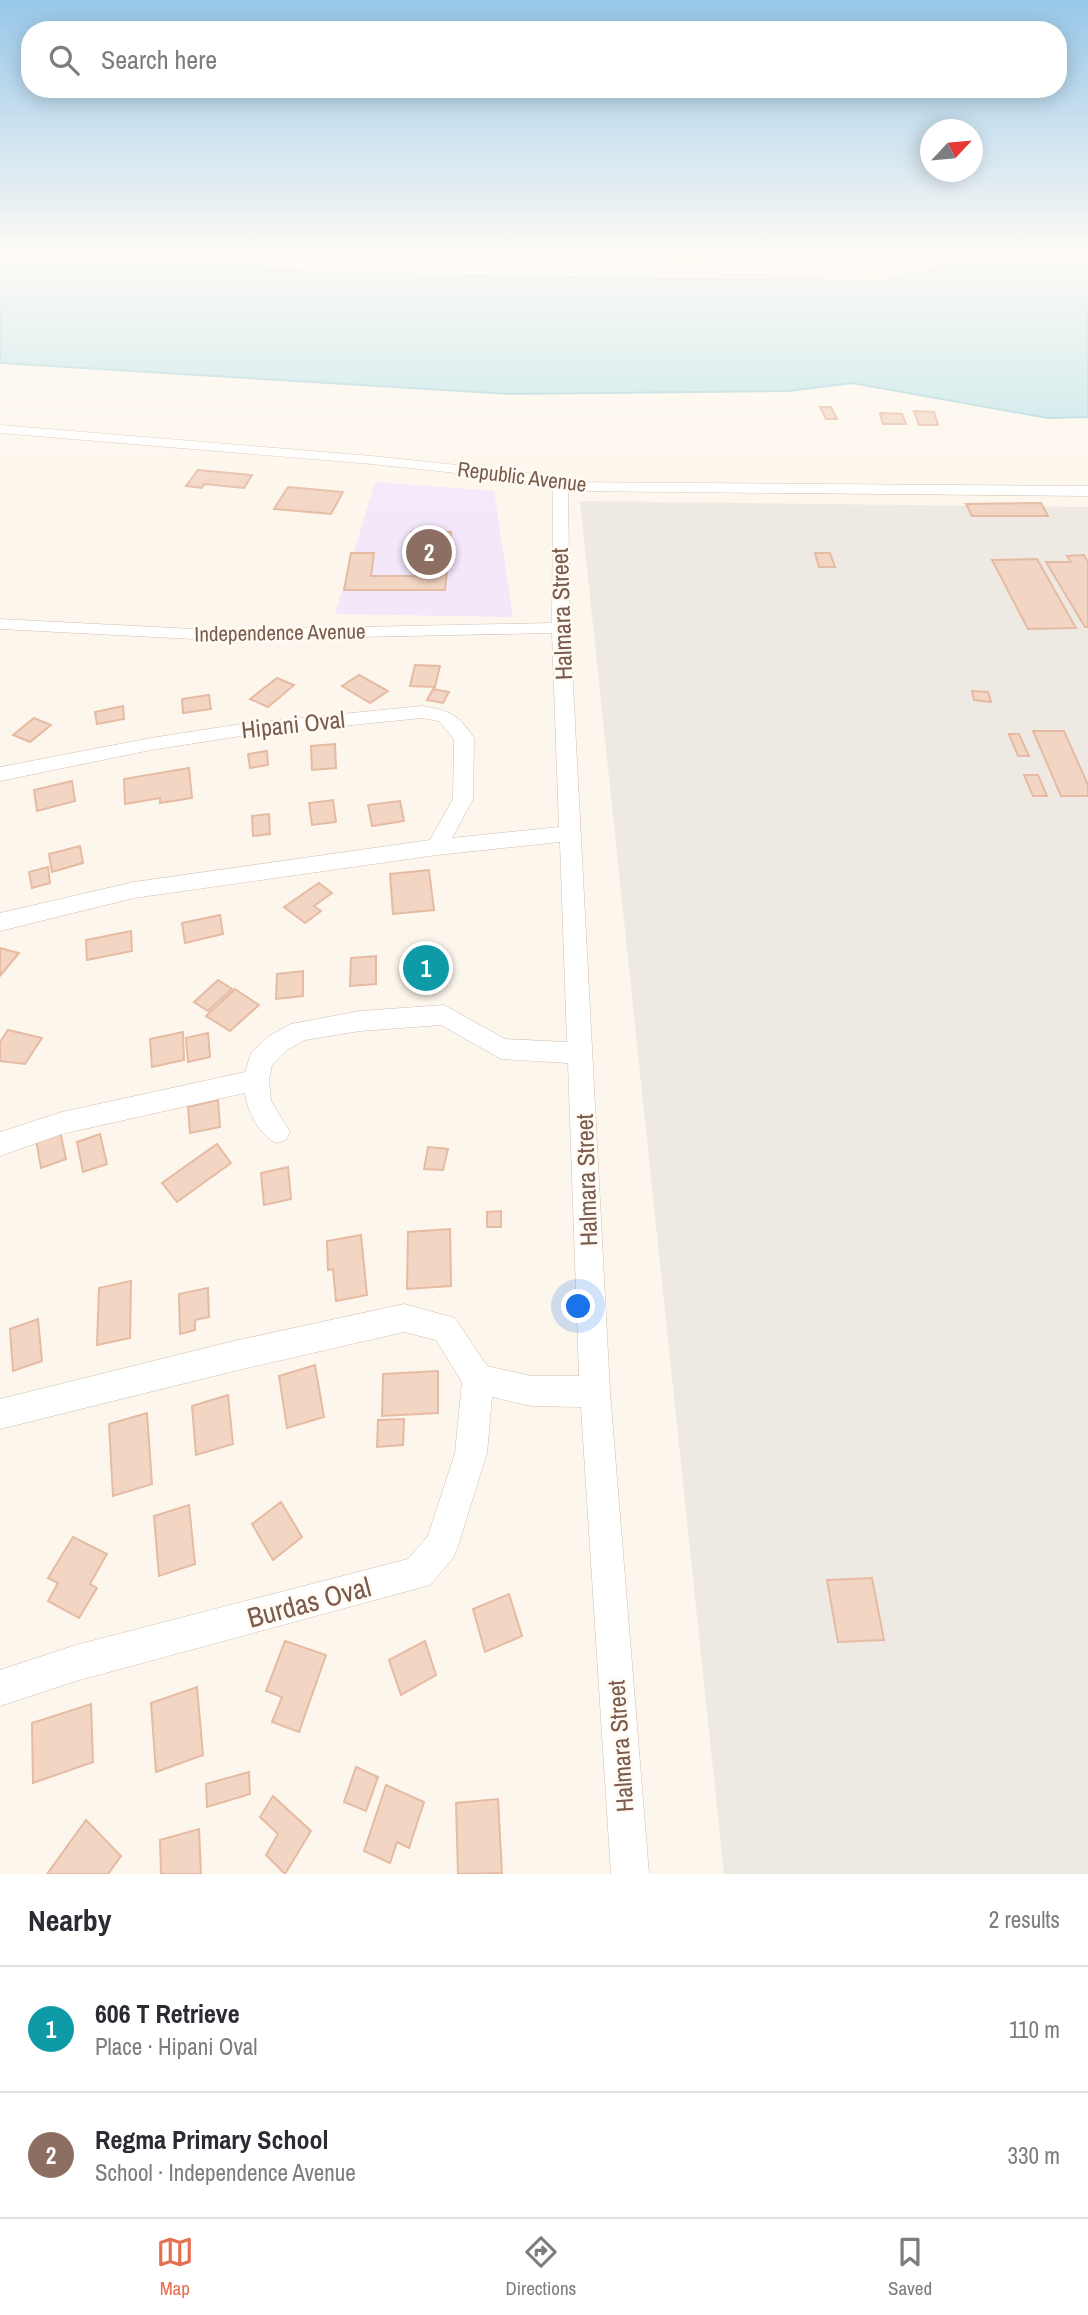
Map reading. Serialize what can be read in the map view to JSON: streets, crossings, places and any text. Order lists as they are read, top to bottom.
{
  "streets": {
    "street": [
      "Republic Avenue",
      "Halmara Street",
      "Independence Avenue",
      "Hipani Oval",
      "Burdas Oval"
    ]
  },
  "crossings": [
    ["Republic Avenue", "Halmara Street"],
    ["Halmara Street", "Independence Avenue"]
  ],
  "north": "top right",
  "page": {
    "search": "Search here",
    "pins": ["2", "1"],
    "heading": ["Nearby", "2 results"],
    "list": [
      {
        "mark": "1",
        "name": "606 T Retrieve",
        "note": "Place · Hipani Oval",
        "value": "110 m"
      },
      {
        "mark": "2",
        "name": "Regma Primary School",
        "note": "School · Independence Avenue",
        "value": "330 m"
      }
    ],
    "nav": ["Map", "Directions", "Saved"]
  }
}
